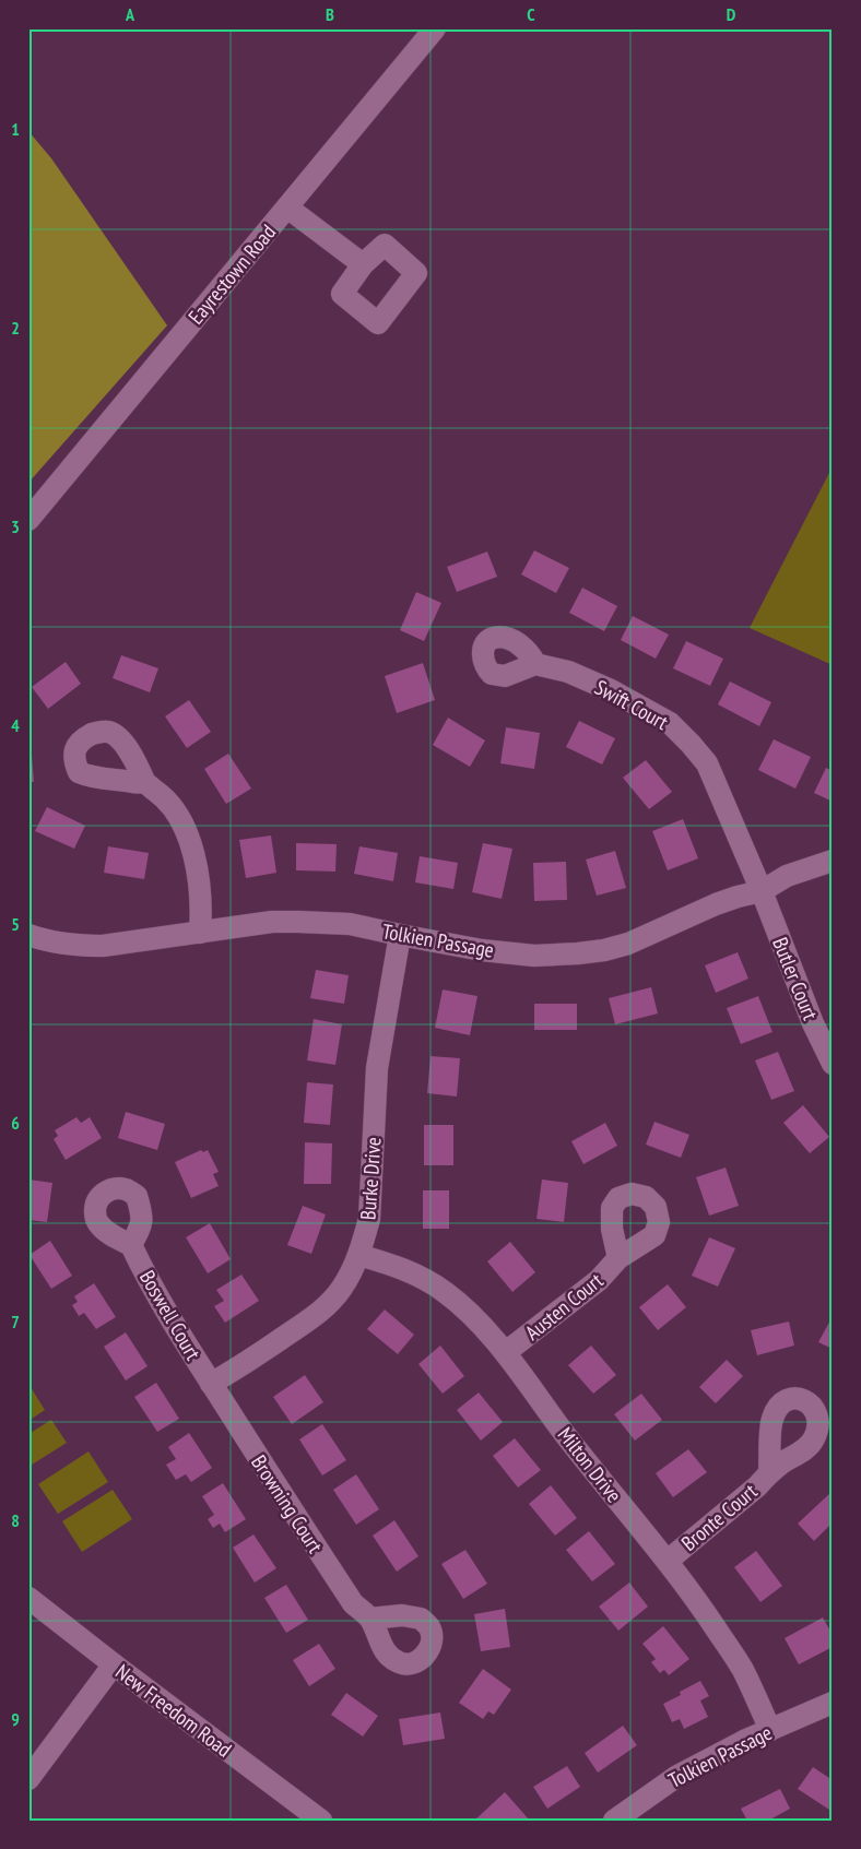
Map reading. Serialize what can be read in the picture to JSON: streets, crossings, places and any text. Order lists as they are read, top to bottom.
{
  "streets": {
    "street": [
      "Eayrestown Road",
      "Swift Court",
      "Tolkien Passage",
      "Butler Court",
      "Burke Drive",
      "Austen Court",
      "Boswell Court",
      "Milton Drive",
      "Browning Court",
      "Bronte Court",
      "New Freedom Road"
    ]
  },
  "crossings": [
    ["Swift Court", "Tolkien Passage"],
    ["Swift Court", "Butler Court"],
    ["Tolkien Passage", "Butler Court"],
    ["Tolkien Passage", "Burke Drive"],
    ["Tolkien Passage", "Milton Drive"],
    ["Burke Drive", "Boswell Court"],
    ["Burke Drive", "Milton Drive"],
    ["Burke Drive", "Browning Court"],
    ["Austen Court", "Milton Drive"],
    ["Boswell Court", "Browning Court"],
    ["Milton Drive", "Bronte Court"]
  ],
  "grid": {
    "columns": [
      "A",
      "B",
      "C",
      "D"
    ],
    "rows": [
      "1",
      "2",
      "3",
      "4",
      "5",
      "6",
      "7",
      "8",
      "9"
    ]
  }
}
